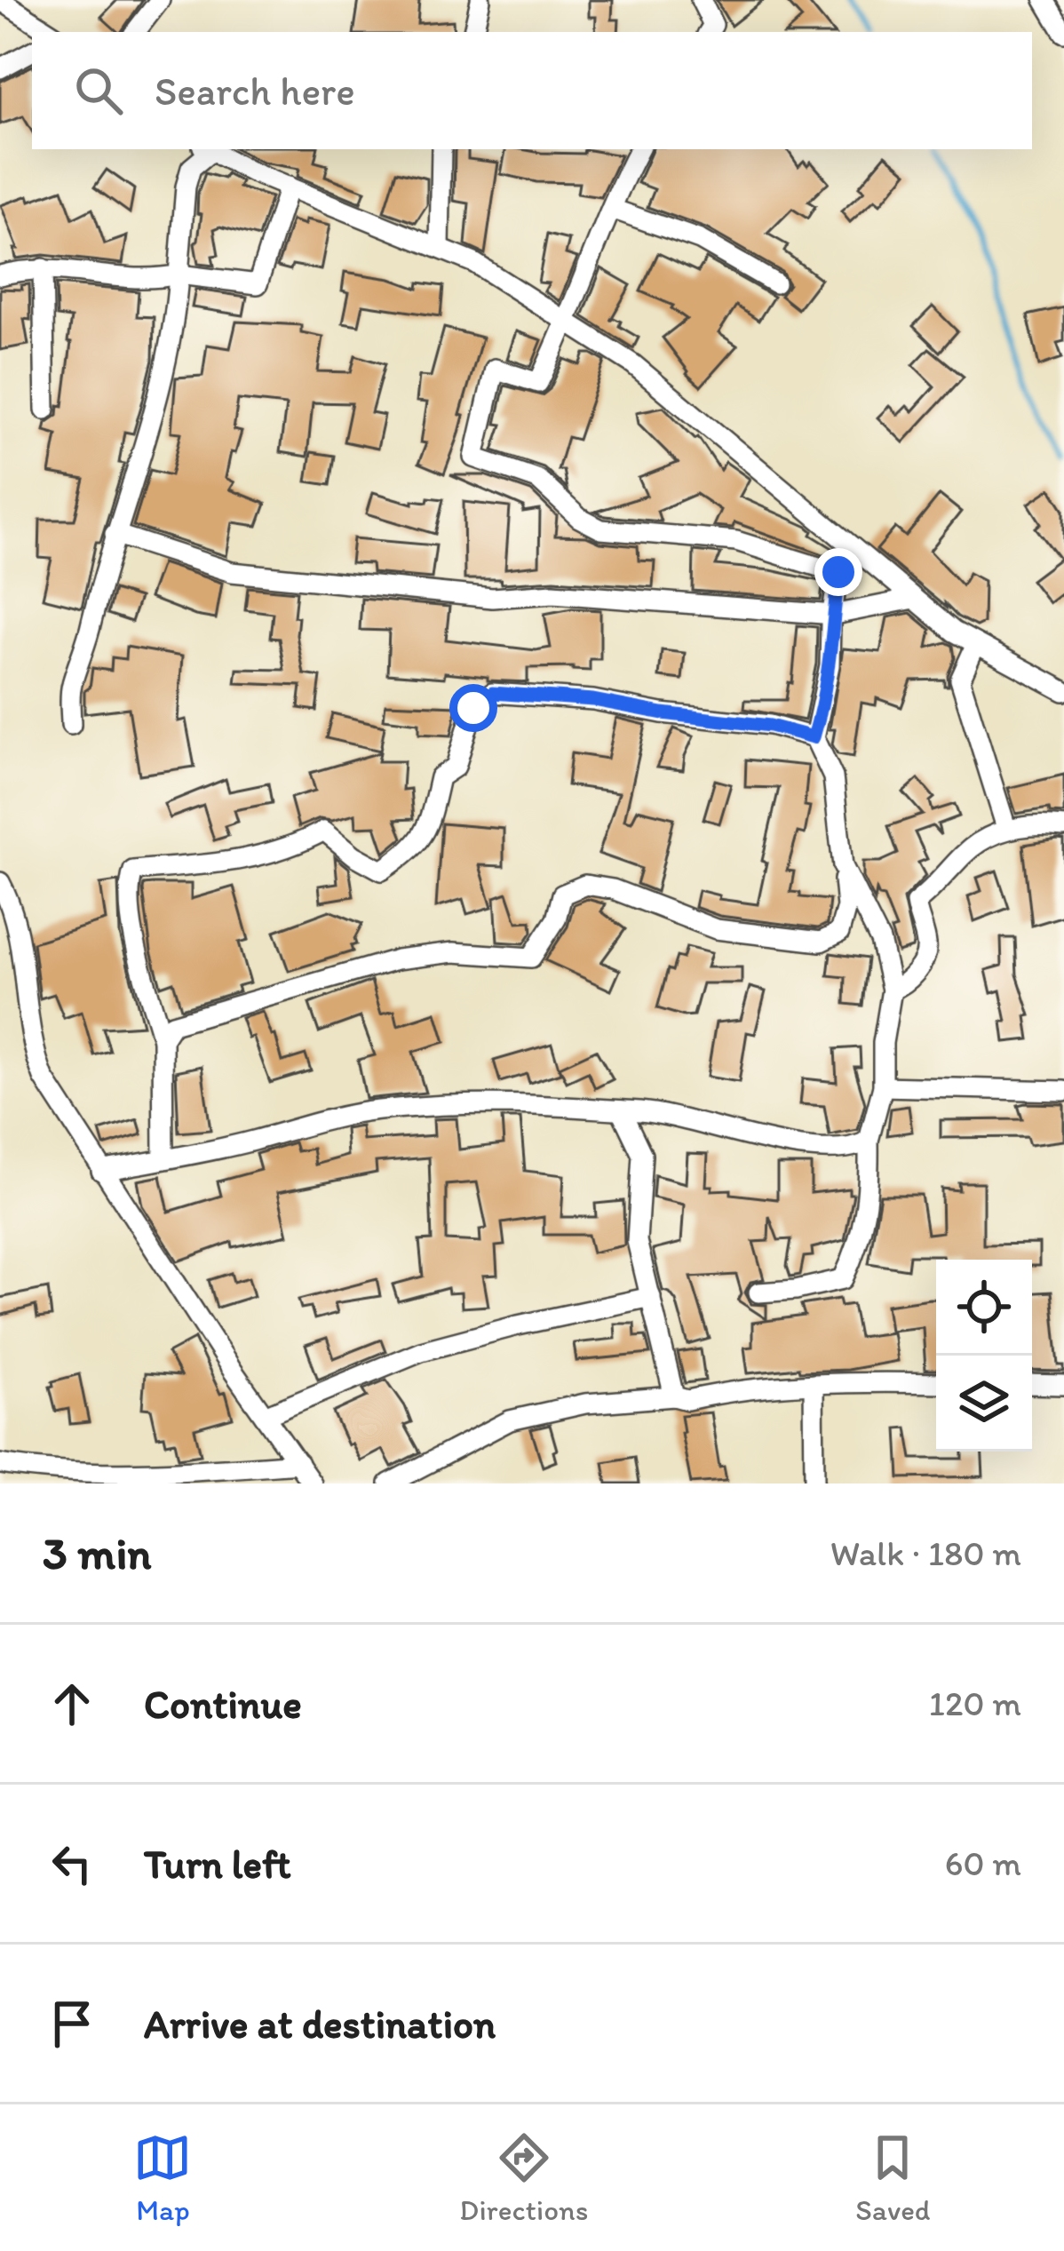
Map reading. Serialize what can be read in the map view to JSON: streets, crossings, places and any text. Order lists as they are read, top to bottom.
{
  "page": {
    "search": "Search here",
    "heading": ["3 min", "Walk · 180 m"],
    "list": [
      ["Continue", "120 m"],
      ["Turn left", "60 m"],
      "Arrive at destination"
    ],
    "nav": ["Map", "Directions", "Saved"]
  }
}
